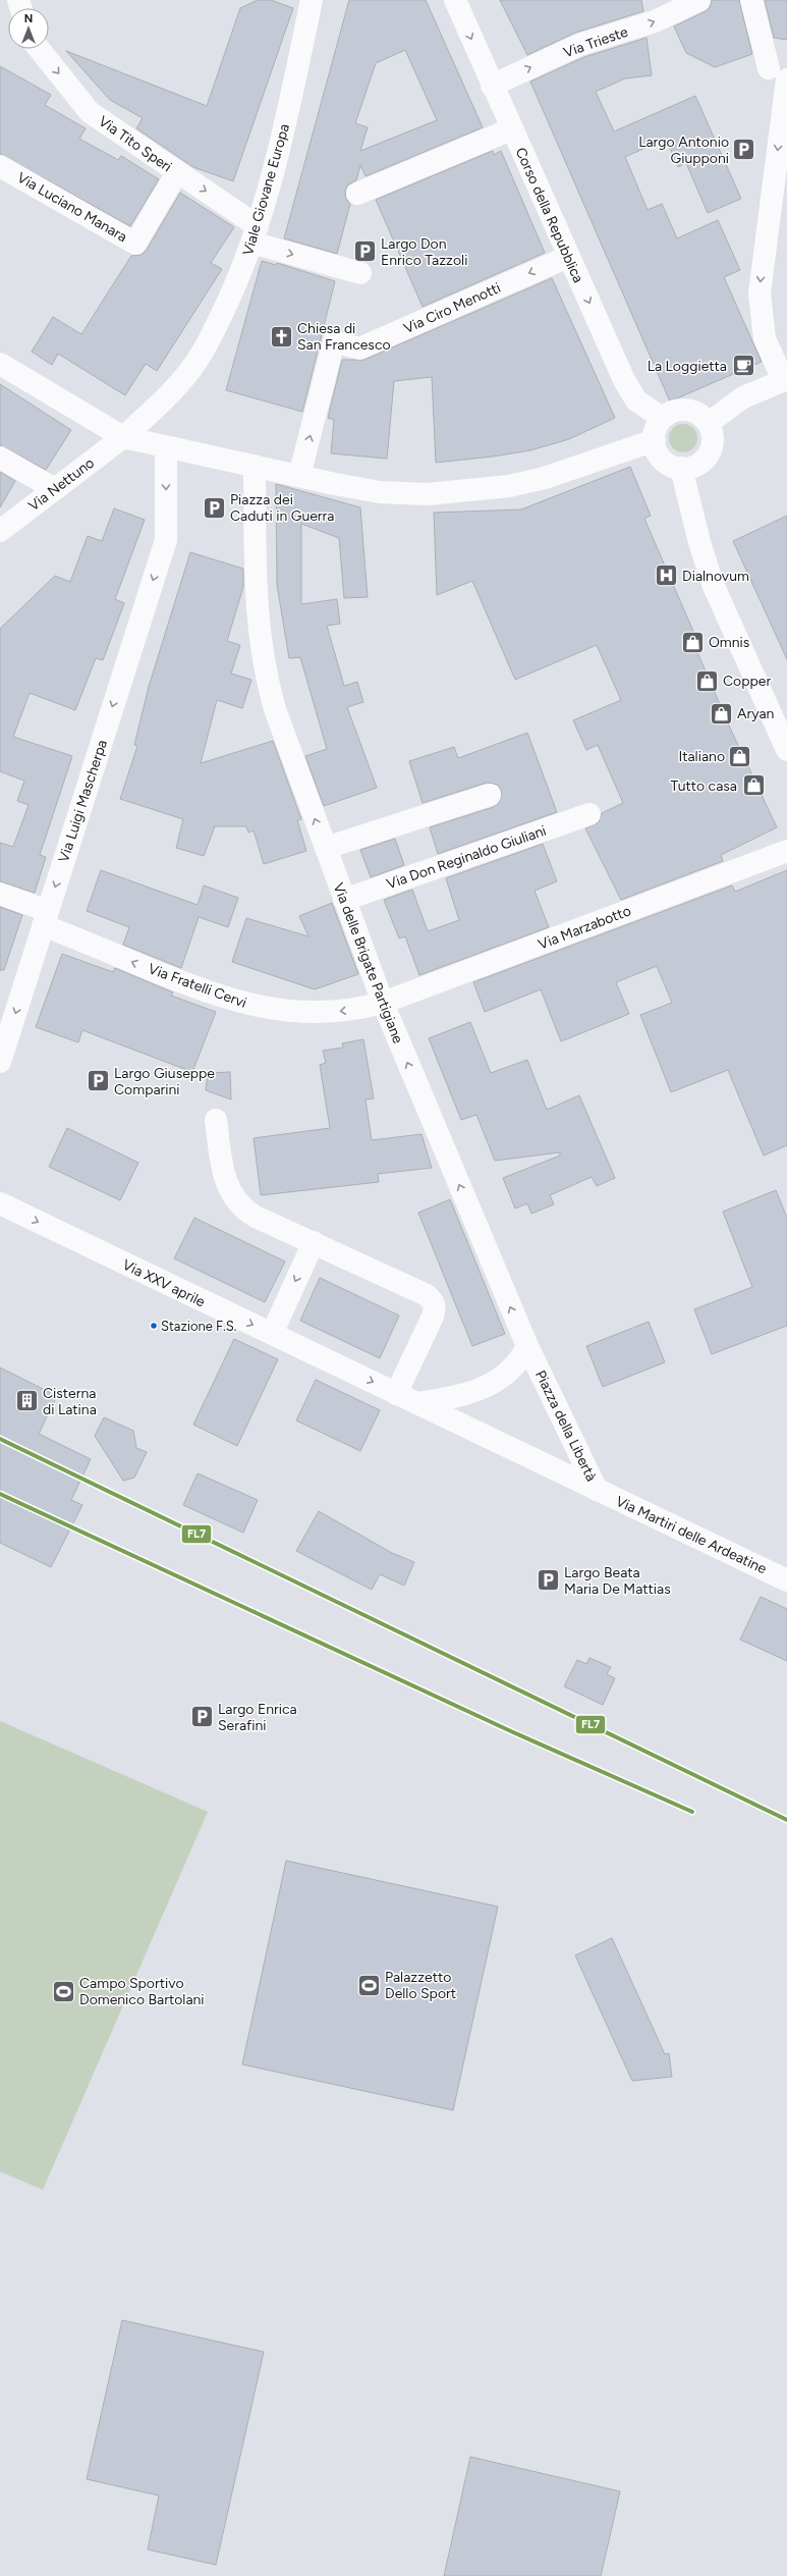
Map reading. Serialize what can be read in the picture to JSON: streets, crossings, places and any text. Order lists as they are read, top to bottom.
{
  "streets": {
    "street": [
      "Via Trieste",
      "Via Tito Speri",
      "Viale Giovane Europa",
      "Via Luciano Manara",
      "Corso della Repubblica",
      "Via Ciro Menotti",
      "Via Nettuno",
      "Via Luigi Mascherpa",
      "Via Don Reginaldo Giuliani",
      "Via Marzabotto",
      "Via delle Brigate Partigiane",
      "Via Fratelli Cervi",
      "Via XXV aprile",
      "Piazza della Libertà",
      "Via Martiri delle Ardeatine"
    ]
  },
  "crossings": [
    ["Via Trieste", "Corso della Repubblica"],
    ["Via Tito Speri", "Viale Giovane Europa"],
    ["Via Tito Speri", "Via Luciano Manara"],
    ["Viale Giovane Europa", "Via Nettuno"],
    ["Corso della Repubblica", "Via Ciro Menotti"],
    ["Via Luigi Mascherpa", "Via Fratelli Cervi"],
    ["Via Don Reginaldo Giuliani", "Via delle Brigate Partigiane"],
    ["Via Marzabotto", "Via delle Brigate Partigiane"],
    ["Via Marzabotto", "Via Fratelli Cervi"],
    ["Via delle Brigate Partigiane", "Via Fratelli Cervi"],
    ["Via delle Brigate Partigiane", "Piazza della Libertà"],
    ["Via XXV aprile", "Piazza della Libertà"],
    ["Piazza della Libertà", "Via Martiri delle Ardeatine"]
  ],
  "one_way": [
    "Via Trieste",
    "Via Tito Speri",
    "Corso della Repubblica",
    "Via Luigi Mascherpa",
    "Via delle Brigate Partigiane",
    "Via Fratelli Cervi",
    "Via XXV aprile"
  ],
  "places": {
    "parking": [
      "Largo Antonio Giupponi",
      "Largo Don Enrico Tazzoli",
      "Piazza dei Caduti in Guerra",
      "Largo Giuseppe Comparini",
      "Largo Beata Maria De Mattias",
      "Largo Enrica Serafini"
    ],
    "church": ["Chiesa di San Francesco"],
    "cafe": ["La Loggietta"],
    "hospital": ["Dialnovum"],
    "shop": [
      "Omnis",
      "Copper",
      "Aryan",
      "Italiano",
      "Tutto casa"
    ],
    "other": ["Stazione F.S."],
    "building": ["Cisterna di Latina"],
    "sports": ["Palazzetto Dello Sport", "Campo Sportivo Domenico Bartolani"]
  },
  "lines": ["transit line FL7"],
  "north": "top"
}
